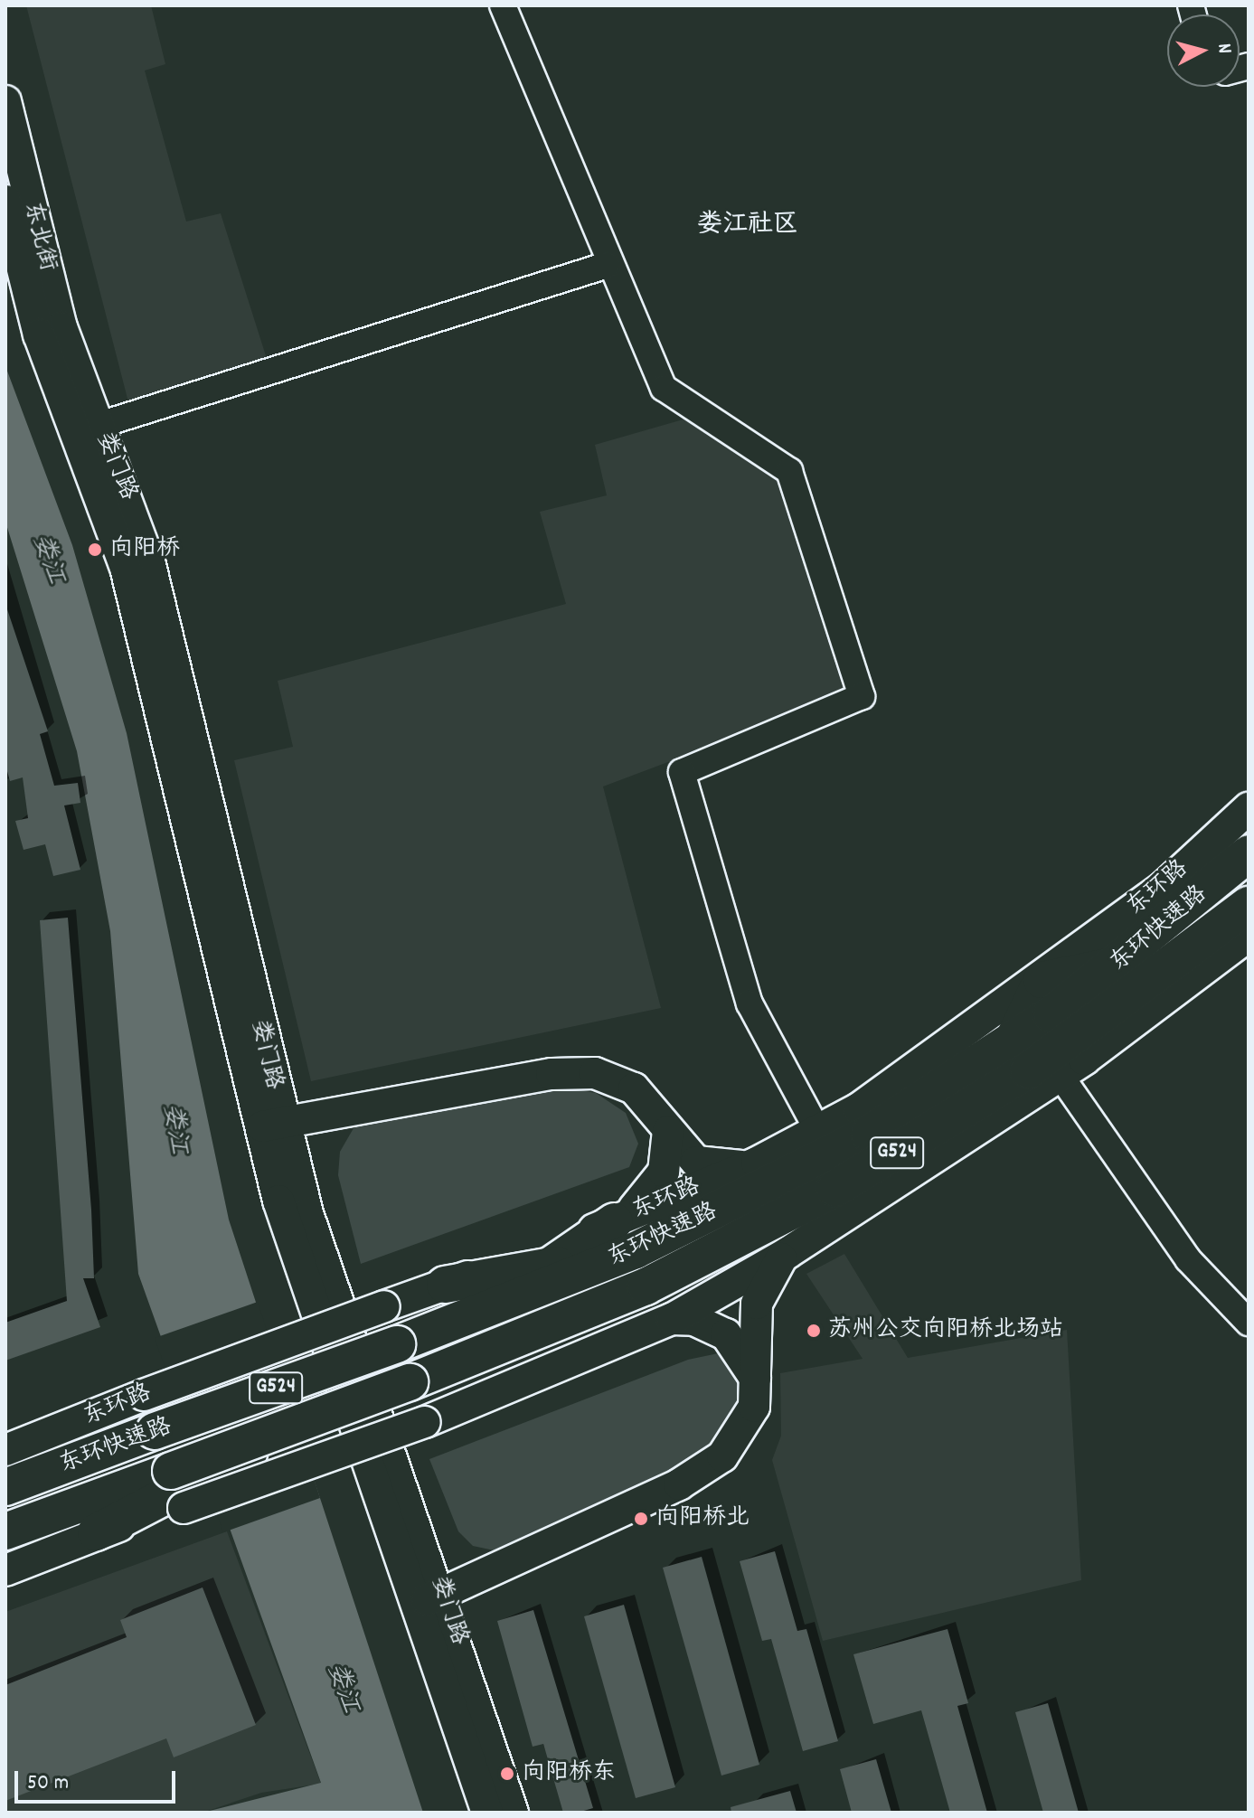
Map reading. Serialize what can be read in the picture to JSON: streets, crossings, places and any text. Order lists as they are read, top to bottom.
{
  "streets": {
    "highway": ["东环快速路", "G524"],
    "main road": ["东北街", "娄门路", "东环路"]
  },
  "crossings": [
    ["东北街", "娄门路"]
  ],
  "districts": ["娄江社区"],
  "water": ["娄江"],
  "places": [
    "向阳桥",
    "苏州公交向阳桥北场站",
    "向阳桥北",
    "向阳桥东"
  ],
  "scale_bar": "50 m",
  "north": "right"
}
